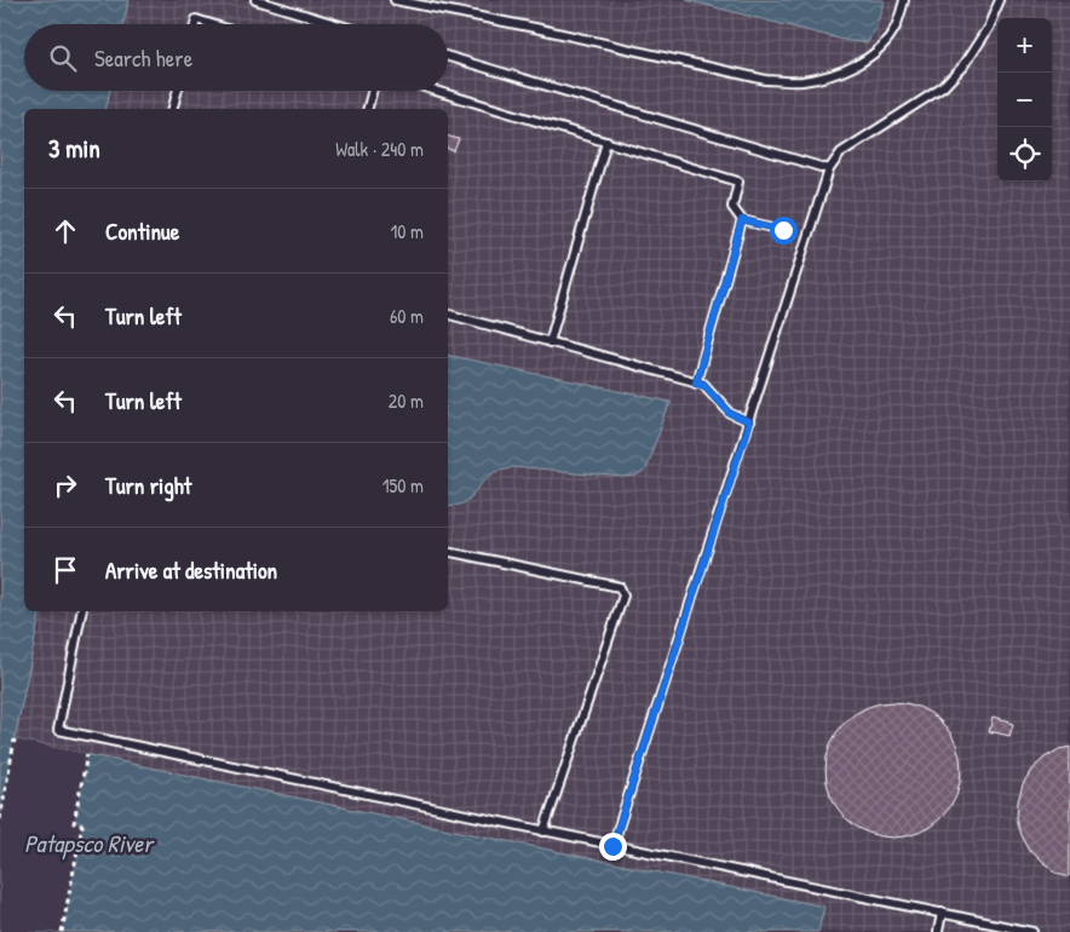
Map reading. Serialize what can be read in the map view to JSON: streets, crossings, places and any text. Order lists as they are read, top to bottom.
{
  "water": ["Patapsco River"],
  "page": {
    "map_buttons": ["+", "−"],
    "search": "Search here",
    "heading": ["3 min", "Walk · 240 m"],
    "list": [
      ["Continue", "10 m"],
      ["Turn left", "60 m"],
      ["Turn left", "20 m"],
      ["Turn right", "150 m"],
      "Arrive at destination"
    ]
  }
}
